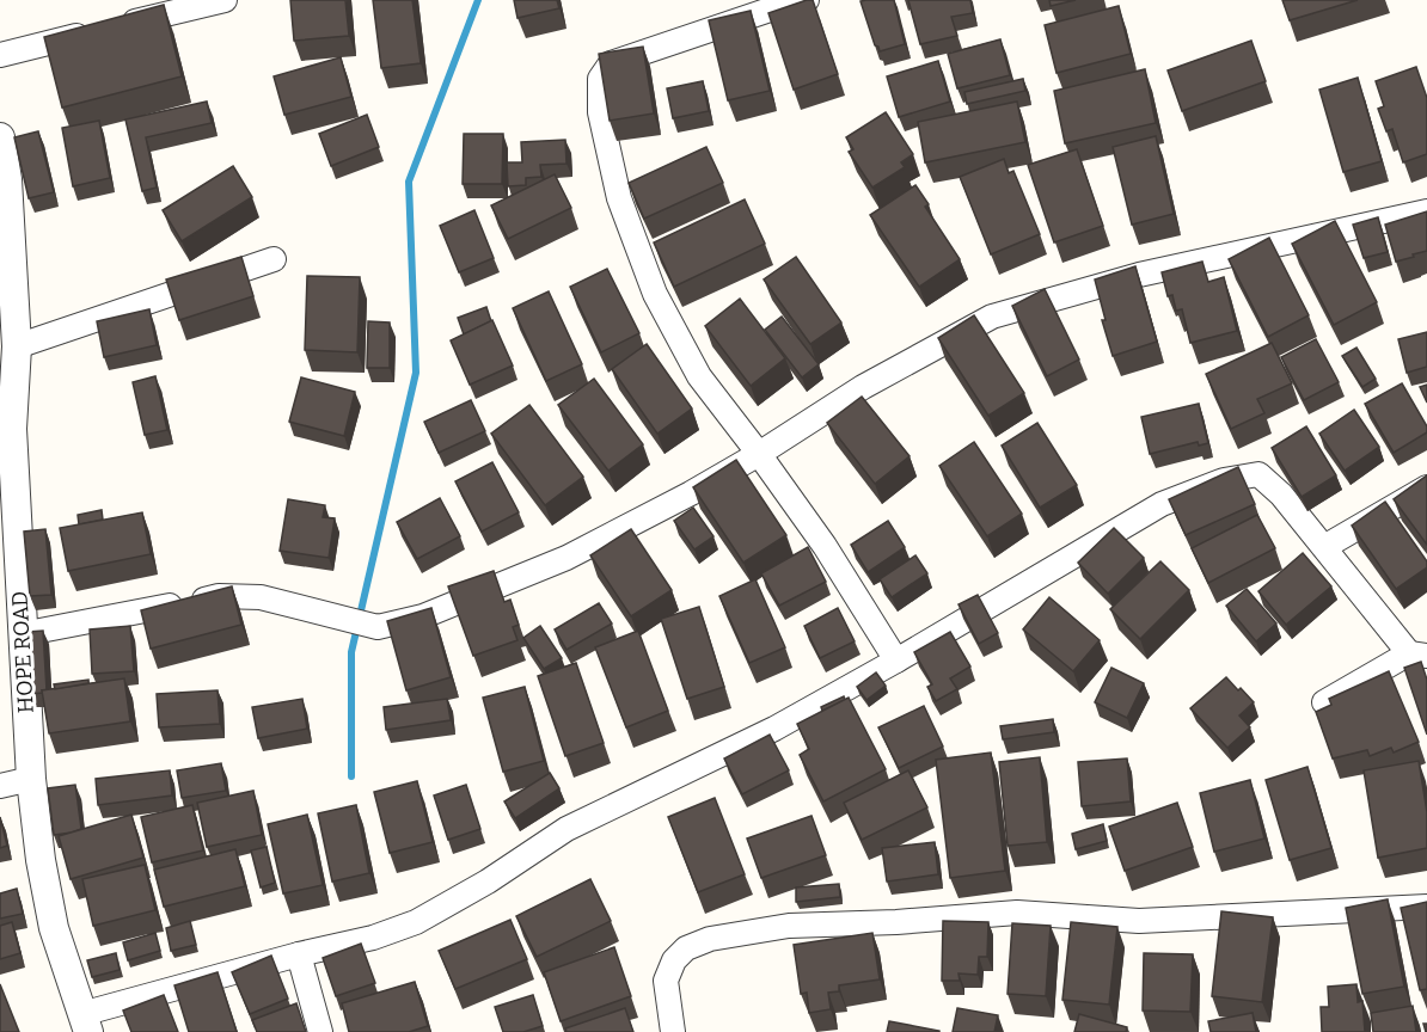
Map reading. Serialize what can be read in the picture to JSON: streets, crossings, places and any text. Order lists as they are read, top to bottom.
{
  "streets": {
    "street": ["HOPE ROAD"]
  }
}
